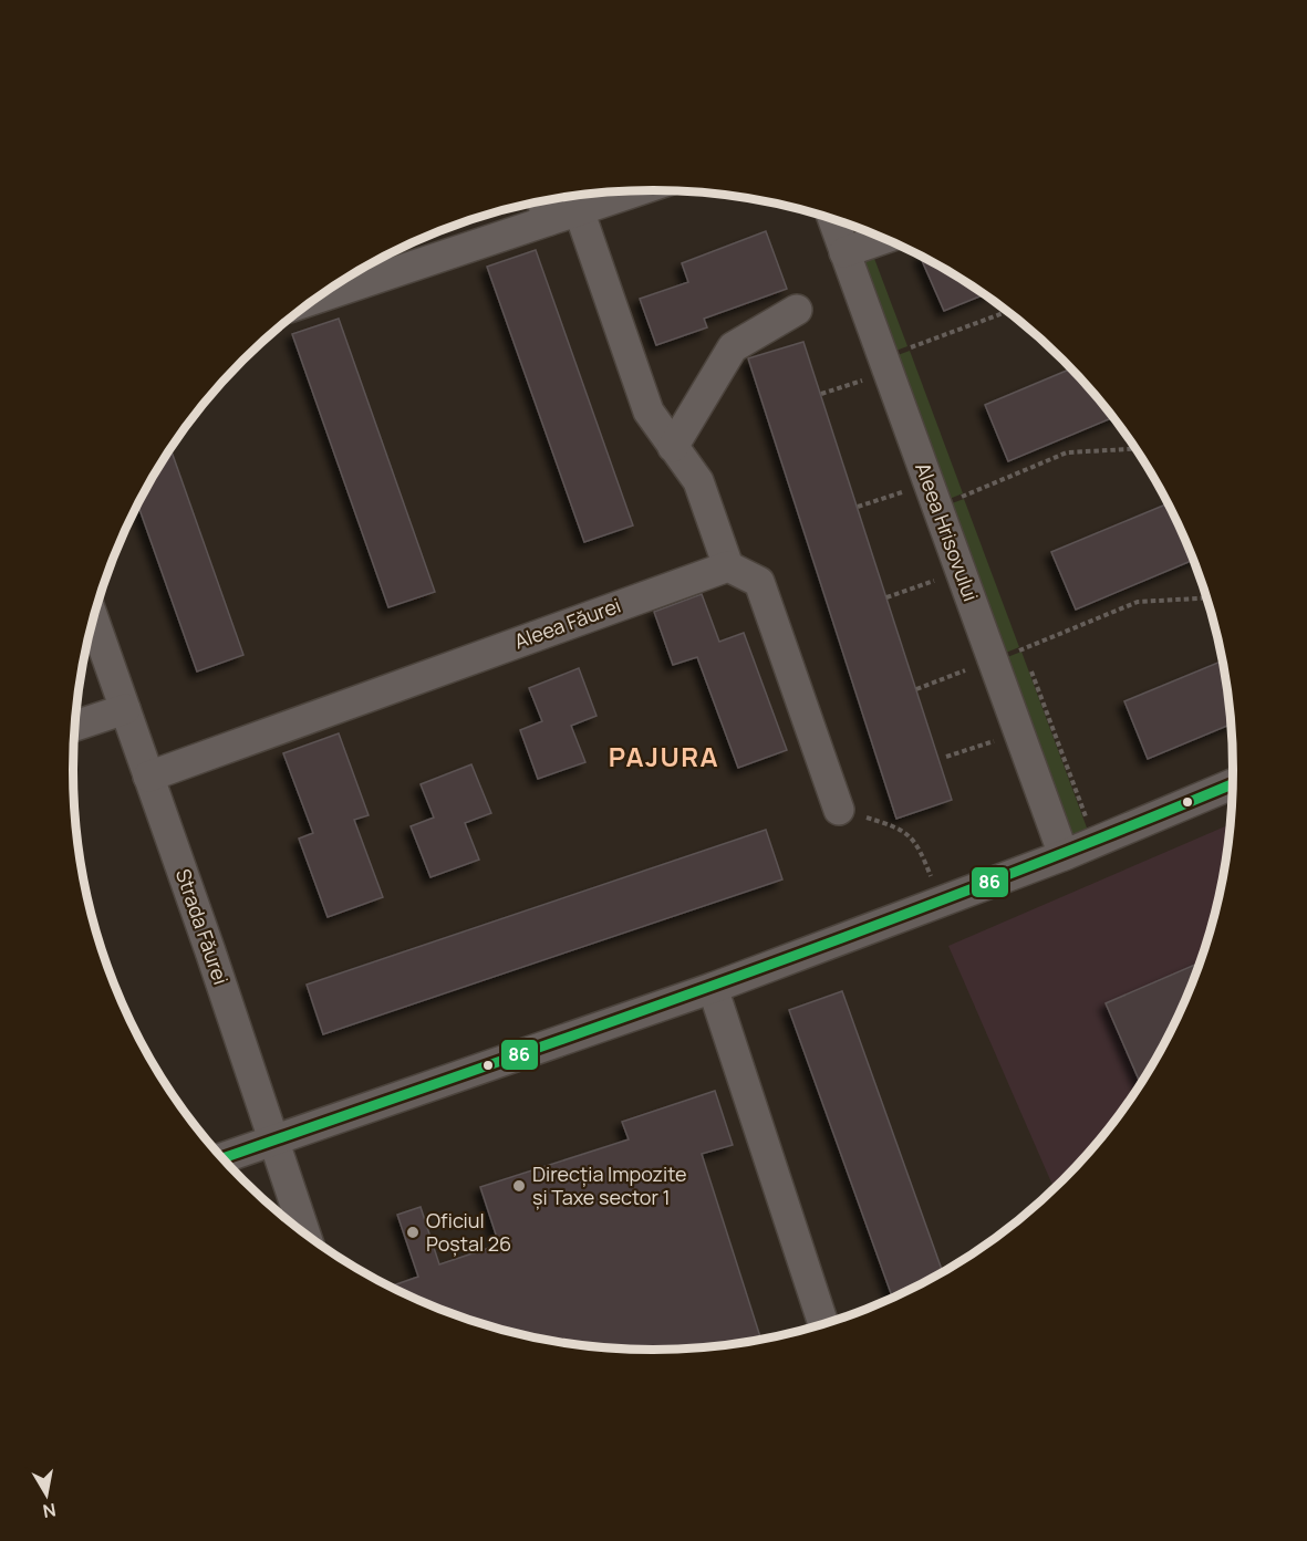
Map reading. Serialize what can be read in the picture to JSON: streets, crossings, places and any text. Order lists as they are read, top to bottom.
{
  "streets": {
    "street": ["Aleea Hrisovului", "Aleea Făurei", "Strada Făurei"]
  },
  "crossings": [
    ["Aleea Făurei", "Strada Făurei"]
  ],
  "districts": ["PAJURA"],
  "places": ["Direcția Impozite și Taxe sector 1", "Oficiul Poștal 26"],
  "lines": ["transit line 86"],
  "north": "bottom"
}
